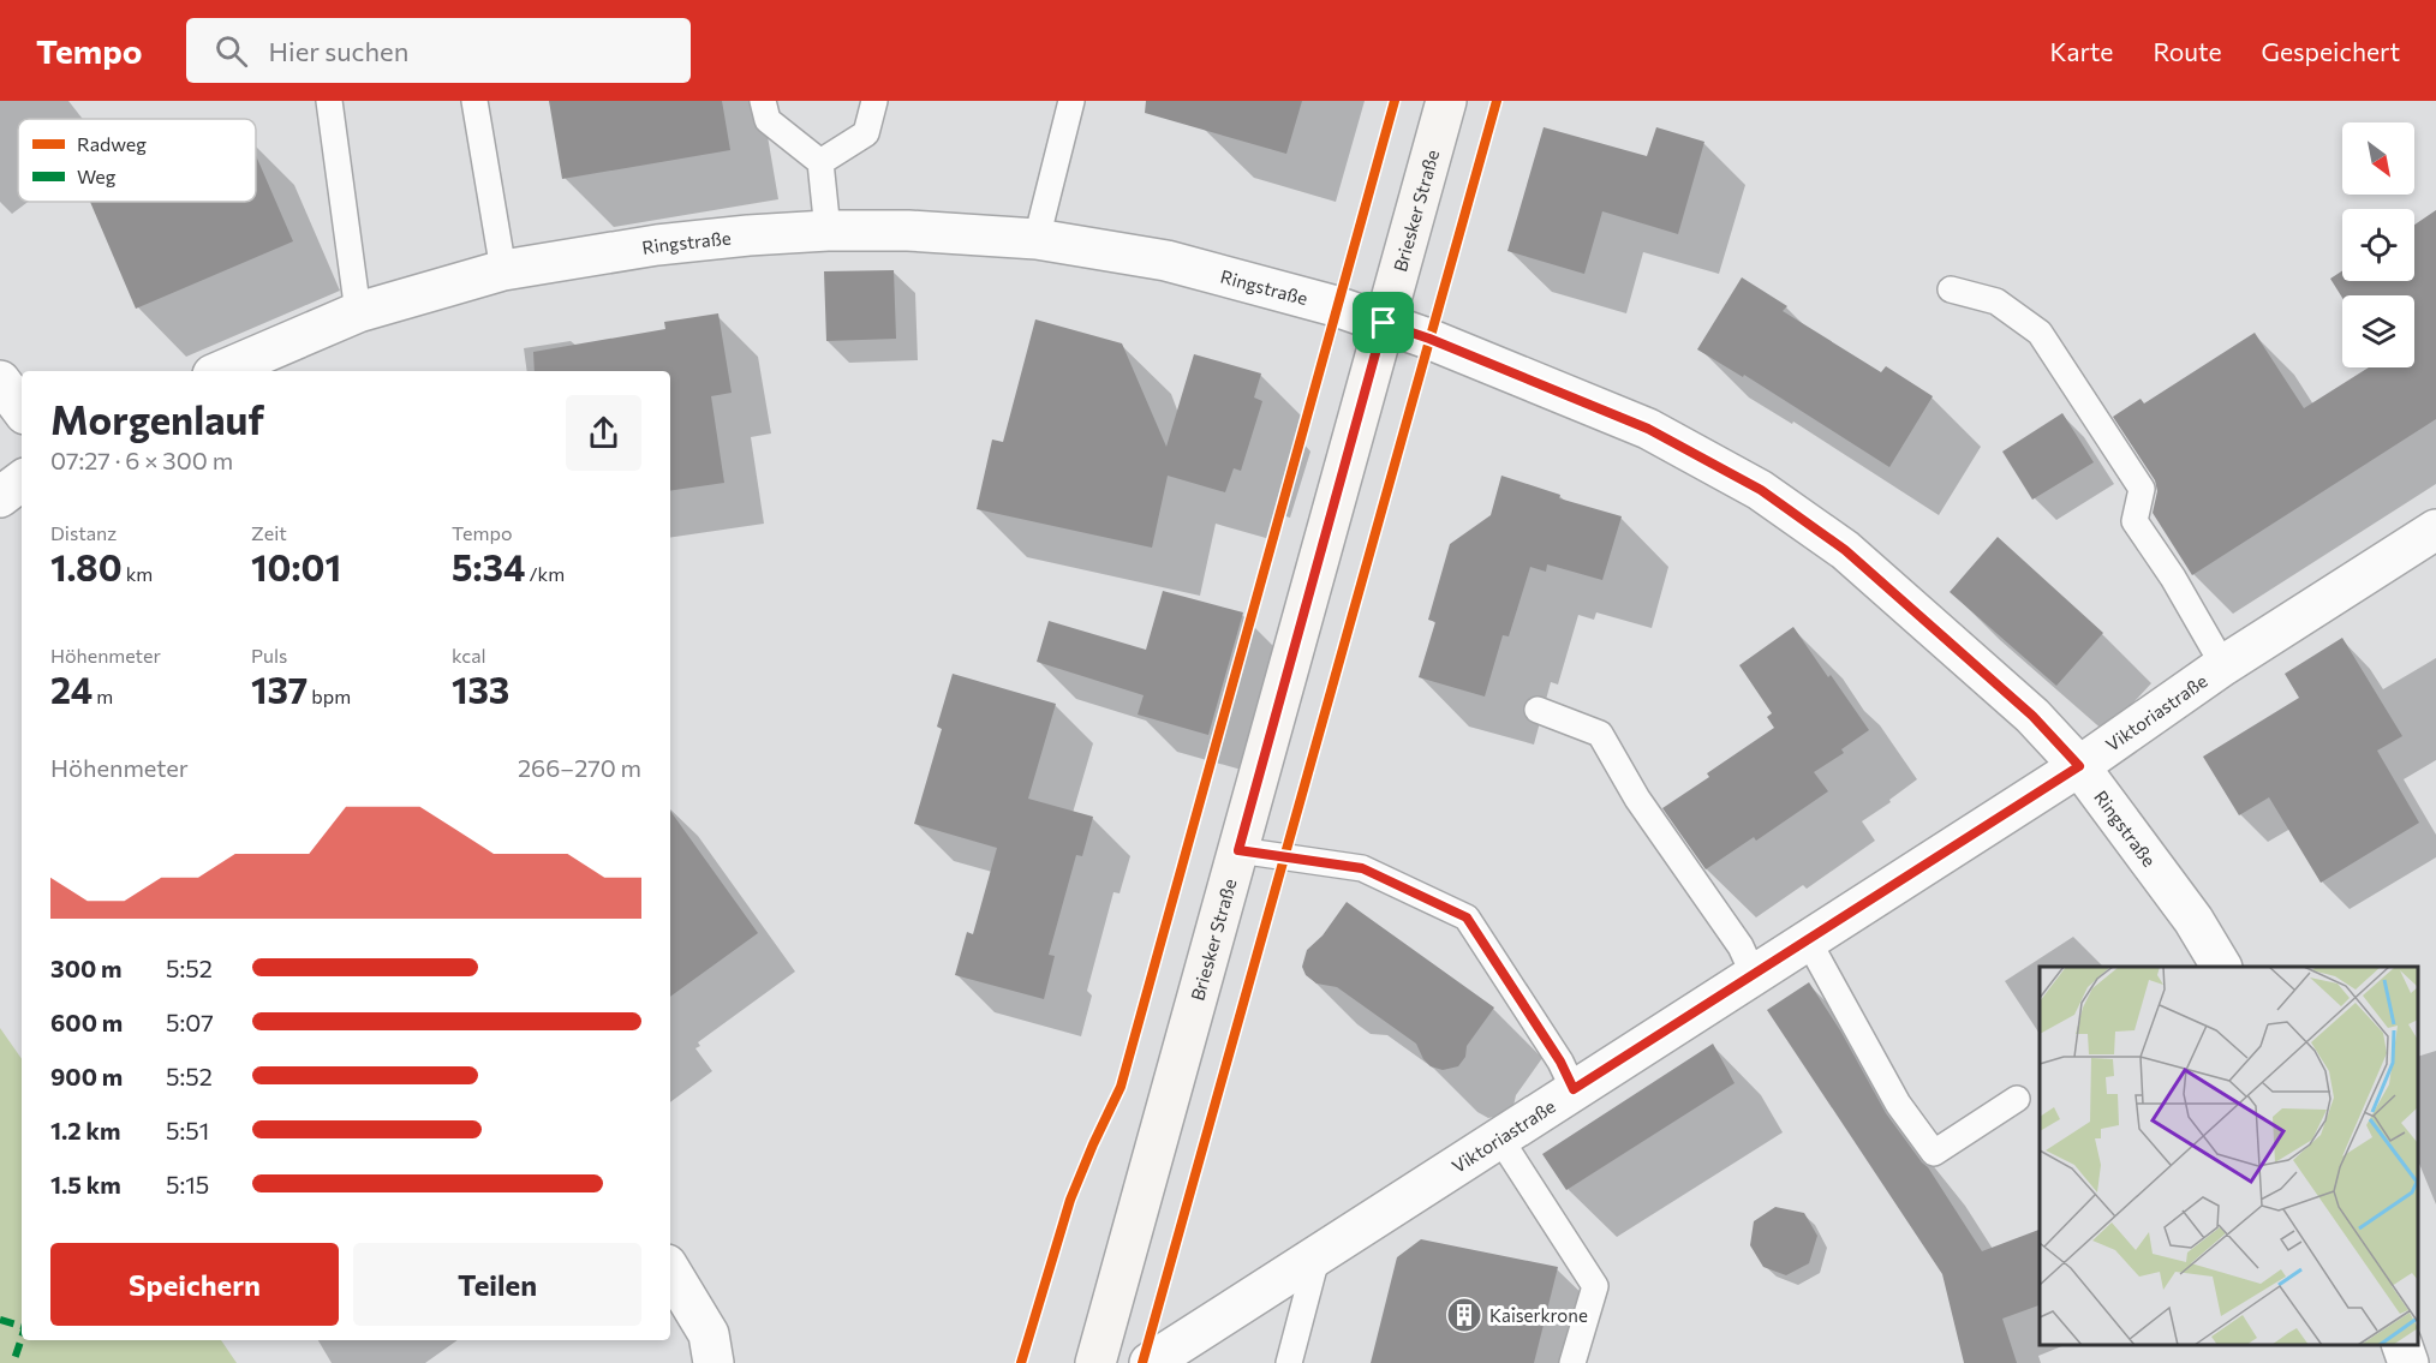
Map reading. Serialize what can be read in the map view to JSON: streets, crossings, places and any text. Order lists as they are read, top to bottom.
{
  "streets": {
    "main road": ["Briesker Straße"],
    "street": ["Ringstraße", "Viktoriastraße"]
  },
  "crossings": [
    ["Briesker Straße", "Ringstraße"],
    ["Ringstraße", "Viktoriastraße"]
  ],
  "places": {
    "building": ["Kaiserkrone"]
  },
  "legend": ["Radweg", "Weg"],
  "north": "bottom right",
  "page": {
    "header": "Tempo",
    "search": "Hier suchen",
    "nav": ["Karte", "Route", "Gespeichert"],
    "heading": ["Morgenlauf", "07:27 · 6 × 300 m"],
    "stats": [
      ["Distanz", "1.80 km"],
      ["Zeit", "10:01"],
      ["Tempo", "5:34 /km"],
      ["Höhenmeter", "24 m"],
      ["Puls", "137 bpm"],
      ["kcal", "133"]
    ],
    "chart": ["Höhenmeter", "266–270 m"],
    "list": [
      {
        "name": "300 m",
        "note": "5:52"
      },
      {
        "name": "600 m",
        "note": "5:07"
      },
      {
        "name": "900 m",
        "note": "5:52"
      },
      {
        "name": "1.2 km",
        "note": "5:51"
      },
      {
        "name": "1.5 km",
        "note": "5:15"
      }
    ],
    "buttons": ["Speichern", "Teilen"]
  }
}
